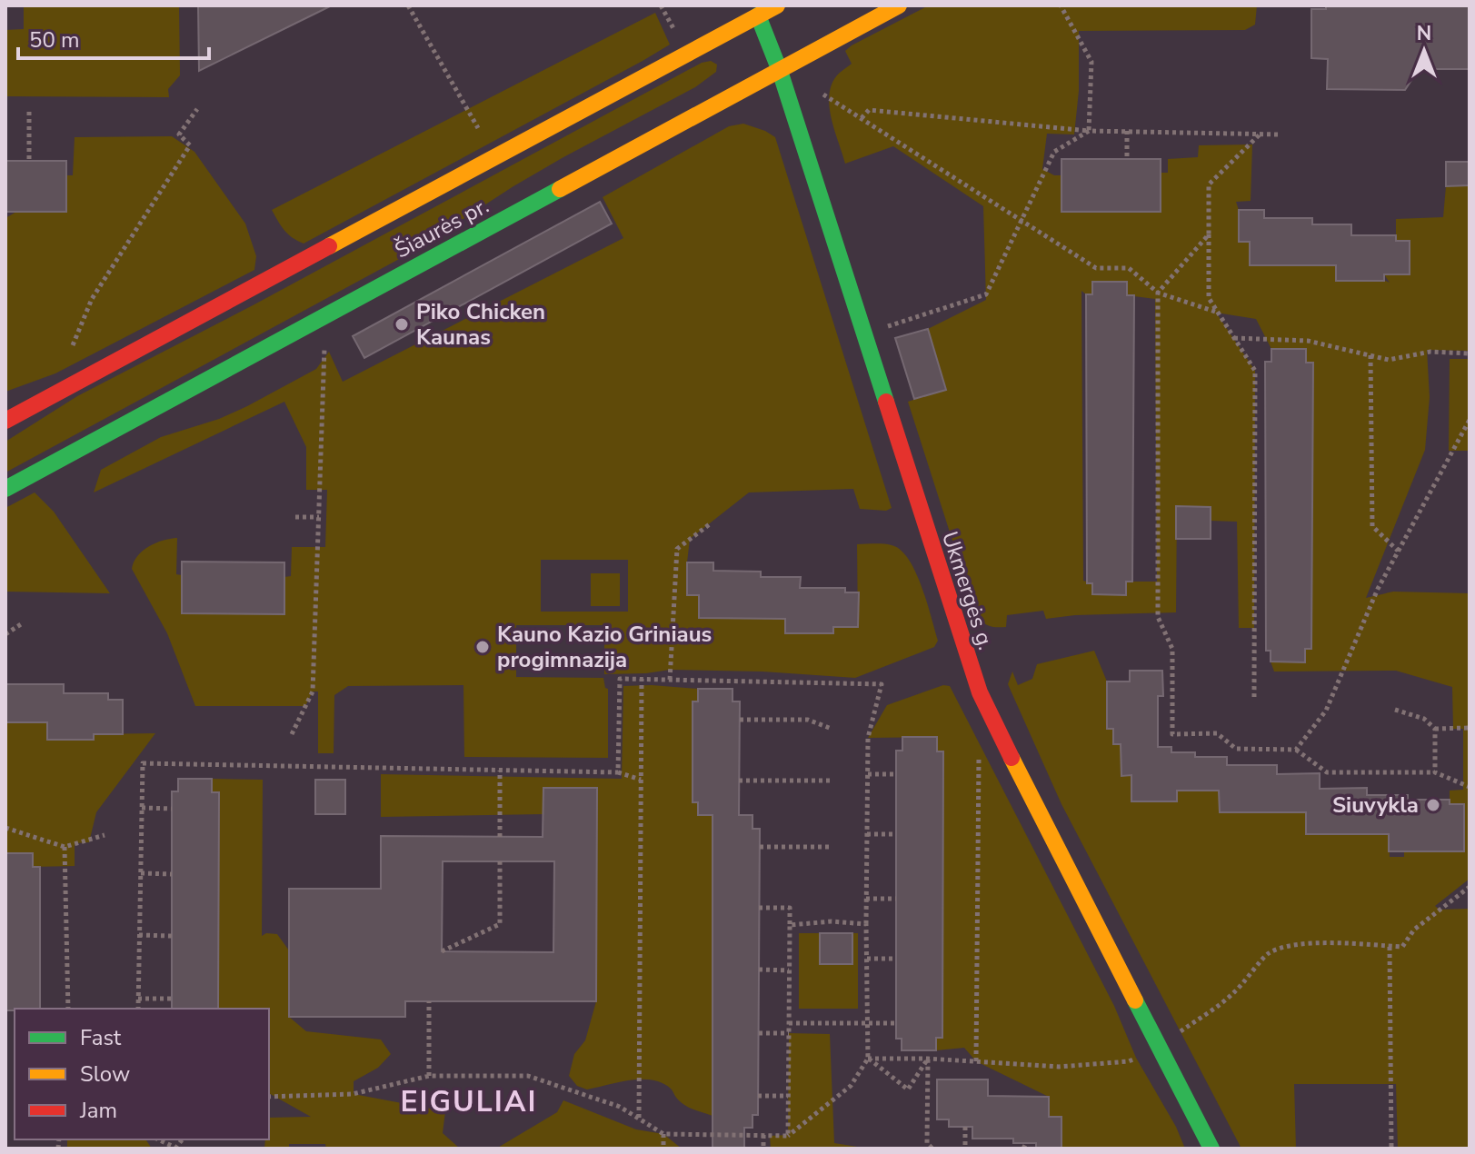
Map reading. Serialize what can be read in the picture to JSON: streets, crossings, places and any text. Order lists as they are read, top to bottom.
{
  "streets": {
    "main road": ["Šiaurės pr.", "Ukmergės g."]
  },
  "crossings": [
    ["Šiaurės pr.", "Ukmergės g."]
  ],
  "districts": ["EIGULIAI"],
  "places": ["Piko Chicken Kaunas", "Kauno Kazio Griniaus progimnazija", "Siuvykla"],
  "legend": ["Fast", "Slow", "Jam"],
  "scale_bar": "50 m",
  "north": "top"
}
